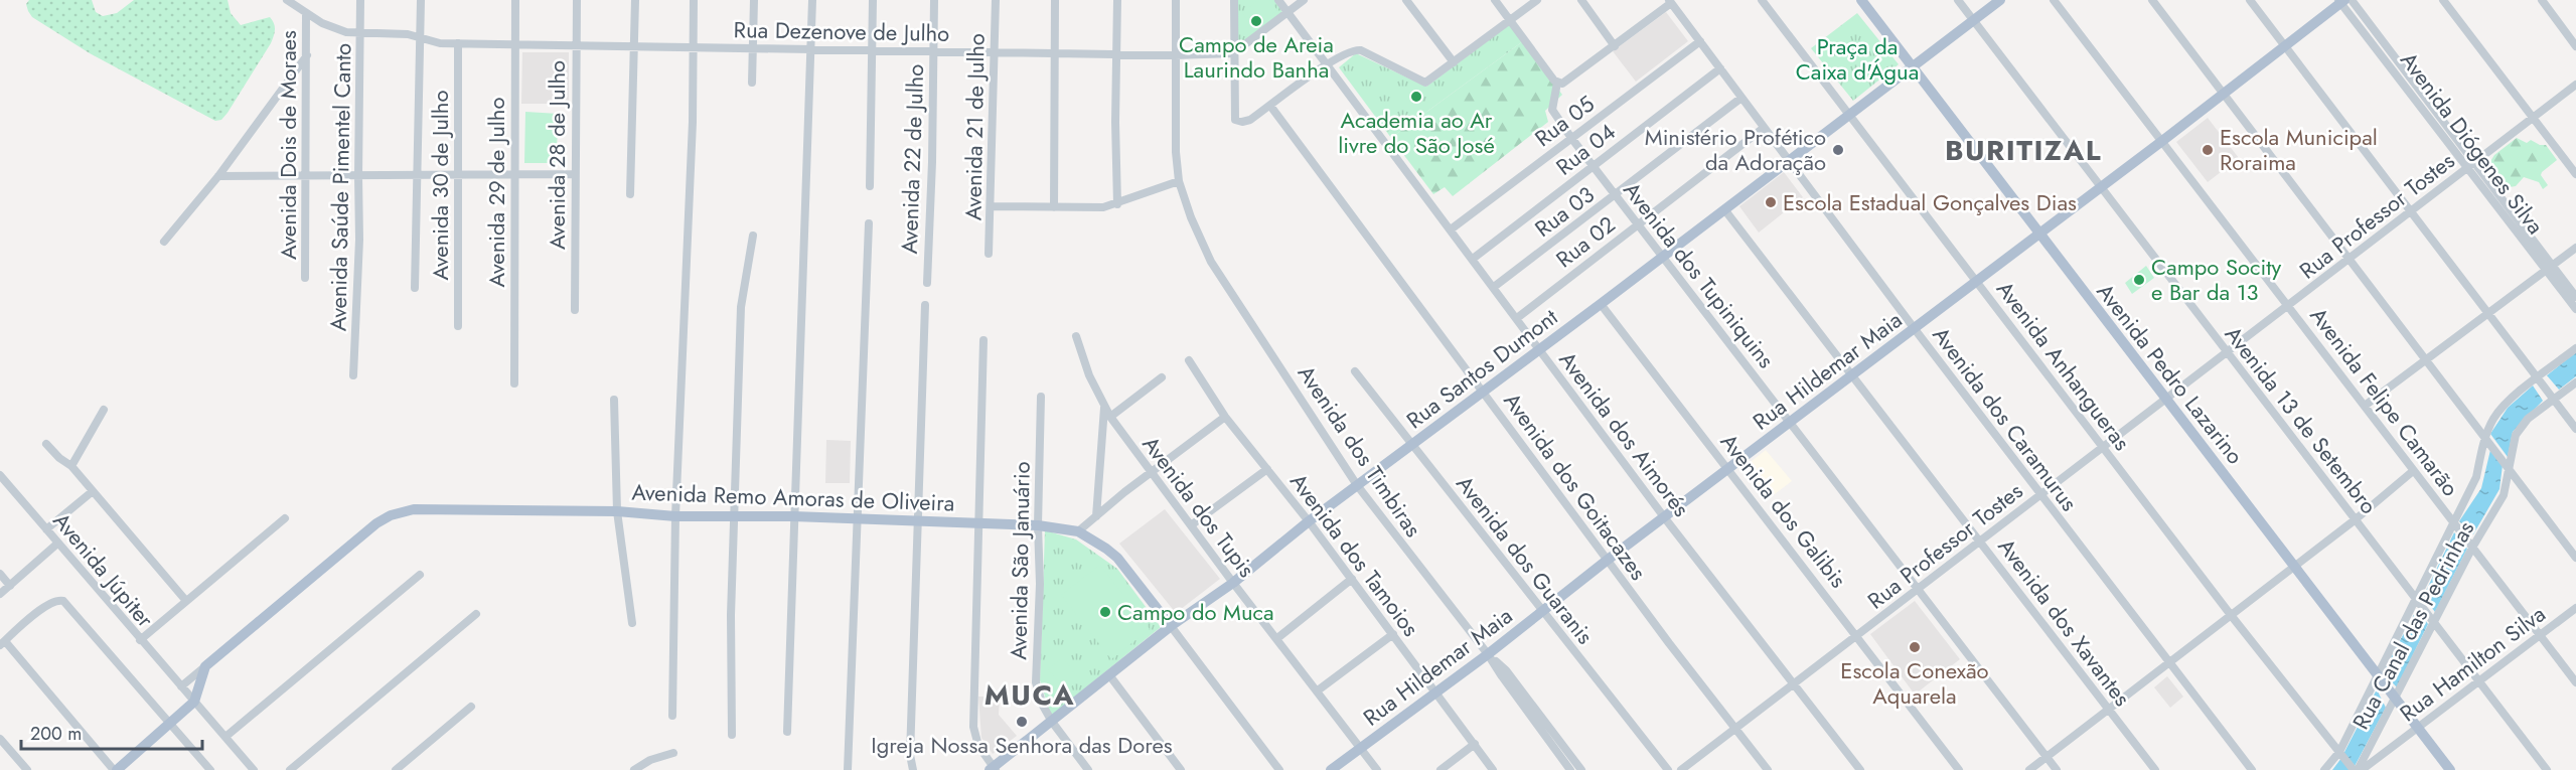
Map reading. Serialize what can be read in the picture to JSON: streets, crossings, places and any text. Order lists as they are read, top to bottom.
{
  "streets": {
    "main road": [
      "Rua Santos Dumont",
      "Rua Hildemar Maia",
      "Avenida Pedro Lazarino",
      "Avenida Remo Amoras de Oliveira"
    ],
    "street": [
      "Rua Dezenove de Julho",
      "Rua 05",
      "Avenida 21 de Julho",
      "Avenida Diógenes Silva",
      "Avenida Dois de Moraes",
      "Rua 04",
      "Avenida 28 de Julho",
      "Avenida 22 de Julho",
      "Avenida 30 de Julho",
      "Avenida Saúde Pimentel Canto",
      "Avenida 29 de Julho",
      "Rua 03",
      "Rua Professor Tostes",
      "Rua 02",
      "Avenida dos Tupiniquins",
      "Avenida Anhangueras",
      "Avenida Felipe Camarão",
      "Avenida dos Caramurus",
      "Avenida 13 de Setembro",
      "Avenida dos Aimorés",
      "Avenida dos Timbiras",
      "Avenida dos Goitacazes",
      "Avenida dos Tupis",
      "Avenida dos Galibis",
      "Avenida dos Tamoios",
      "Avenida dos Guaranis",
      "Avenida São Januário",
      "Avenida Júpiter",
      "Avenida dos Xavantes",
      "Rua Canal das Pedrinhas",
      "Rua Hamilton Silva"
    ]
  },
  "crossings": [
    ["Rua Dezenove de Julho", "Avenida 21 de Julho"],
    ["Rua Dezenove de Julho", "Avenida Dois de Moraes"],
    ["Rua Dezenove de Julho", "Avenida 28 de Julho"],
    ["Rua Dezenove de Julho", "Avenida 22 de Julho"],
    ["Rua Dezenove de Julho", "Avenida 30 de Julho"],
    ["Rua Dezenove de Julho", "Avenida Saúde Pimentel Canto"],
    ["Rua Dezenove de Julho", "Avenida 29 de Julho"],
    ["Rua Dezenove de Julho", "Avenida dos Timbiras"],
    ["Rua 05", "Avenida dos Tupiniquins"],
    ["Rua 05", "Avenida dos Caramurus"],
    ["Rua 05", "Avenida dos Aimorés"],
    ["Avenida Diógenes Silva", "Rua Professor Tostes"],
    ["Avenida Diógenes Silva", "Rua Hildemar Maia"],
    ["Rua 04", "Avenida dos Tupiniquins"],
    ["Rua 04", "Avenida dos Caramurus"],
    ["Rua 04", "Avenida dos Aimorés"],
    ["Rua 03", "Avenida dos Tupiniquins"],
    ["Rua 03", "Avenida dos Caramurus"],
    ["Rua 03", "Avenida dos Aimorés"],
    ["Rua Professor Tostes", "Avenida dos Tupiniquins"],
    ["Rua Professor Tostes", "Avenida Anhangueras"],
    ["Rua Professor Tostes", "Avenida Pedro Lazarino"],
    ["Rua Professor Tostes", "Avenida Felipe Camarão"],
    ["Rua Professor Tostes", "Avenida dos Caramurus"],
    ["Rua Professor Tostes", "Avenida 13 de Setembro"],
    ["Rua Professor Tostes", "Avenida dos Aimorés"],
    ["Rua Professor Tostes", "Avenida dos Goitacazes"],
    ["Rua Professor Tostes", "Avenida dos Galibis"],
    ["Rua Professor Tostes", "Avenida dos Xavantes"],
    ["Rua 02", "Avenida dos Tupiniquins"],
    ["Rua 02", "Avenida dos Caramurus"],
    ["Rua 02", "Avenida dos Aimorés"],
    ["Avenida dos Tupiniquins", "Rua Santos Dumont"],
    ["Avenida dos Tupiniquins", "Rua Hildemar Maia"],
    ["Avenida Anhangueras", "Rua Santos Dumont"],
    ["Avenida Anhangueras", "Rua Hildemar Maia"],
    ["Avenida Anhangueras", "Rua Canal das Pedrinhas"],
    ["Avenida Anhangueras", "Rua Hamilton Silva"],
    ["Rua Santos Dumont", "Avenida Pedro Lazarino"],
    ["Rua Santos Dumont", "Avenida dos Caramurus"],
    ["Rua Santos Dumont", "Avenida 13 de Setembro"],
    ["Rua Santos Dumont", "Avenida dos Aimorés"],
    ["Rua Santos Dumont", "Avenida dos Timbiras"],
    ["Rua Santos Dumont", "Avenida dos Goitacazes"],
    ["Rua Santos Dumont", "Avenida Remo Amoras de Oliveira"],
    ["Rua Santos Dumont", "Avenida dos Tupis"],
    ["Rua Santos Dumont", "Avenida dos Galibis"],
    ["Rua Santos Dumont", "Avenida dos Tamoios"],
    ["Rua Santos Dumont", "Avenida dos Guaranis"],
    ["Rua Santos Dumont", "Avenida São Januário"],
    ["Rua Santos Dumont", "Avenida dos Xavantes"],
    ["Rua Hildemar Maia", "Avenida Pedro Lazarino"],
    ["Rua Hildemar Maia", "Avenida Felipe Camarão"],
    ["Rua Hildemar Maia", "Avenida dos Caramurus"],
    ["Rua Hildemar Maia", "Avenida 13 de Setembro"],
    ["Rua Hildemar Maia", "Avenida dos Aimorés"],
    ["Rua Hildemar Maia", "Avenida dos Timbiras"],
    ["Rua Hildemar Maia", "Avenida dos Goitacazes"],
    ["Rua Hildemar Maia", "Avenida dos Tupis"],
    ["Rua Hildemar Maia", "Avenida dos Galibis"],
    ["Rua Hildemar Maia", "Avenida dos Tamoios"],
    ["Rua Hildemar Maia", "Avenida dos Guaranis"],
    ["Rua Hildemar Maia", "Avenida dos Xavantes"],
    ["Avenida Pedro Lazarino", "Rua Canal das Pedrinhas"],
    ["Avenida Pedro Lazarino", "Rua Hamilton Silva"],
    ["Avenida Felipe Camarão", "Rua Canal das Pedrinhas"],
    ["Avenida Felipe Camarão", "Rua Hamilton Silva"],
    ["Avenida 13 de Setembro", "Rua Canal das Pedrinhas"],
    ["Avenida Remo Amoras de Oliveira", "Avenida São Januário"],
    ["Rua Canal das Pedrinhas", "Rua Hamilton Silva"]
  ],
  "districts": ["BURITIZAL", "MUCA"],
  "parks": ["Praça da Caixa d'Água"],
  "places": [
    "Campo de Areia Laurindo Banha",
    "Academia ao Ar livre do São José",
    "Ministério Profético da Adoração",
    "Escola Municipal Roraima",
    "Escola Estadual Gonçalves Dias",
    "Campo Socity e Bar da 13",
    "Campo do Muca",
    "Escola Conexão Aquarela",
    "Igreja Nossa Senhora das Dores"
  ],
  "scale_bar": "200 m"
}
